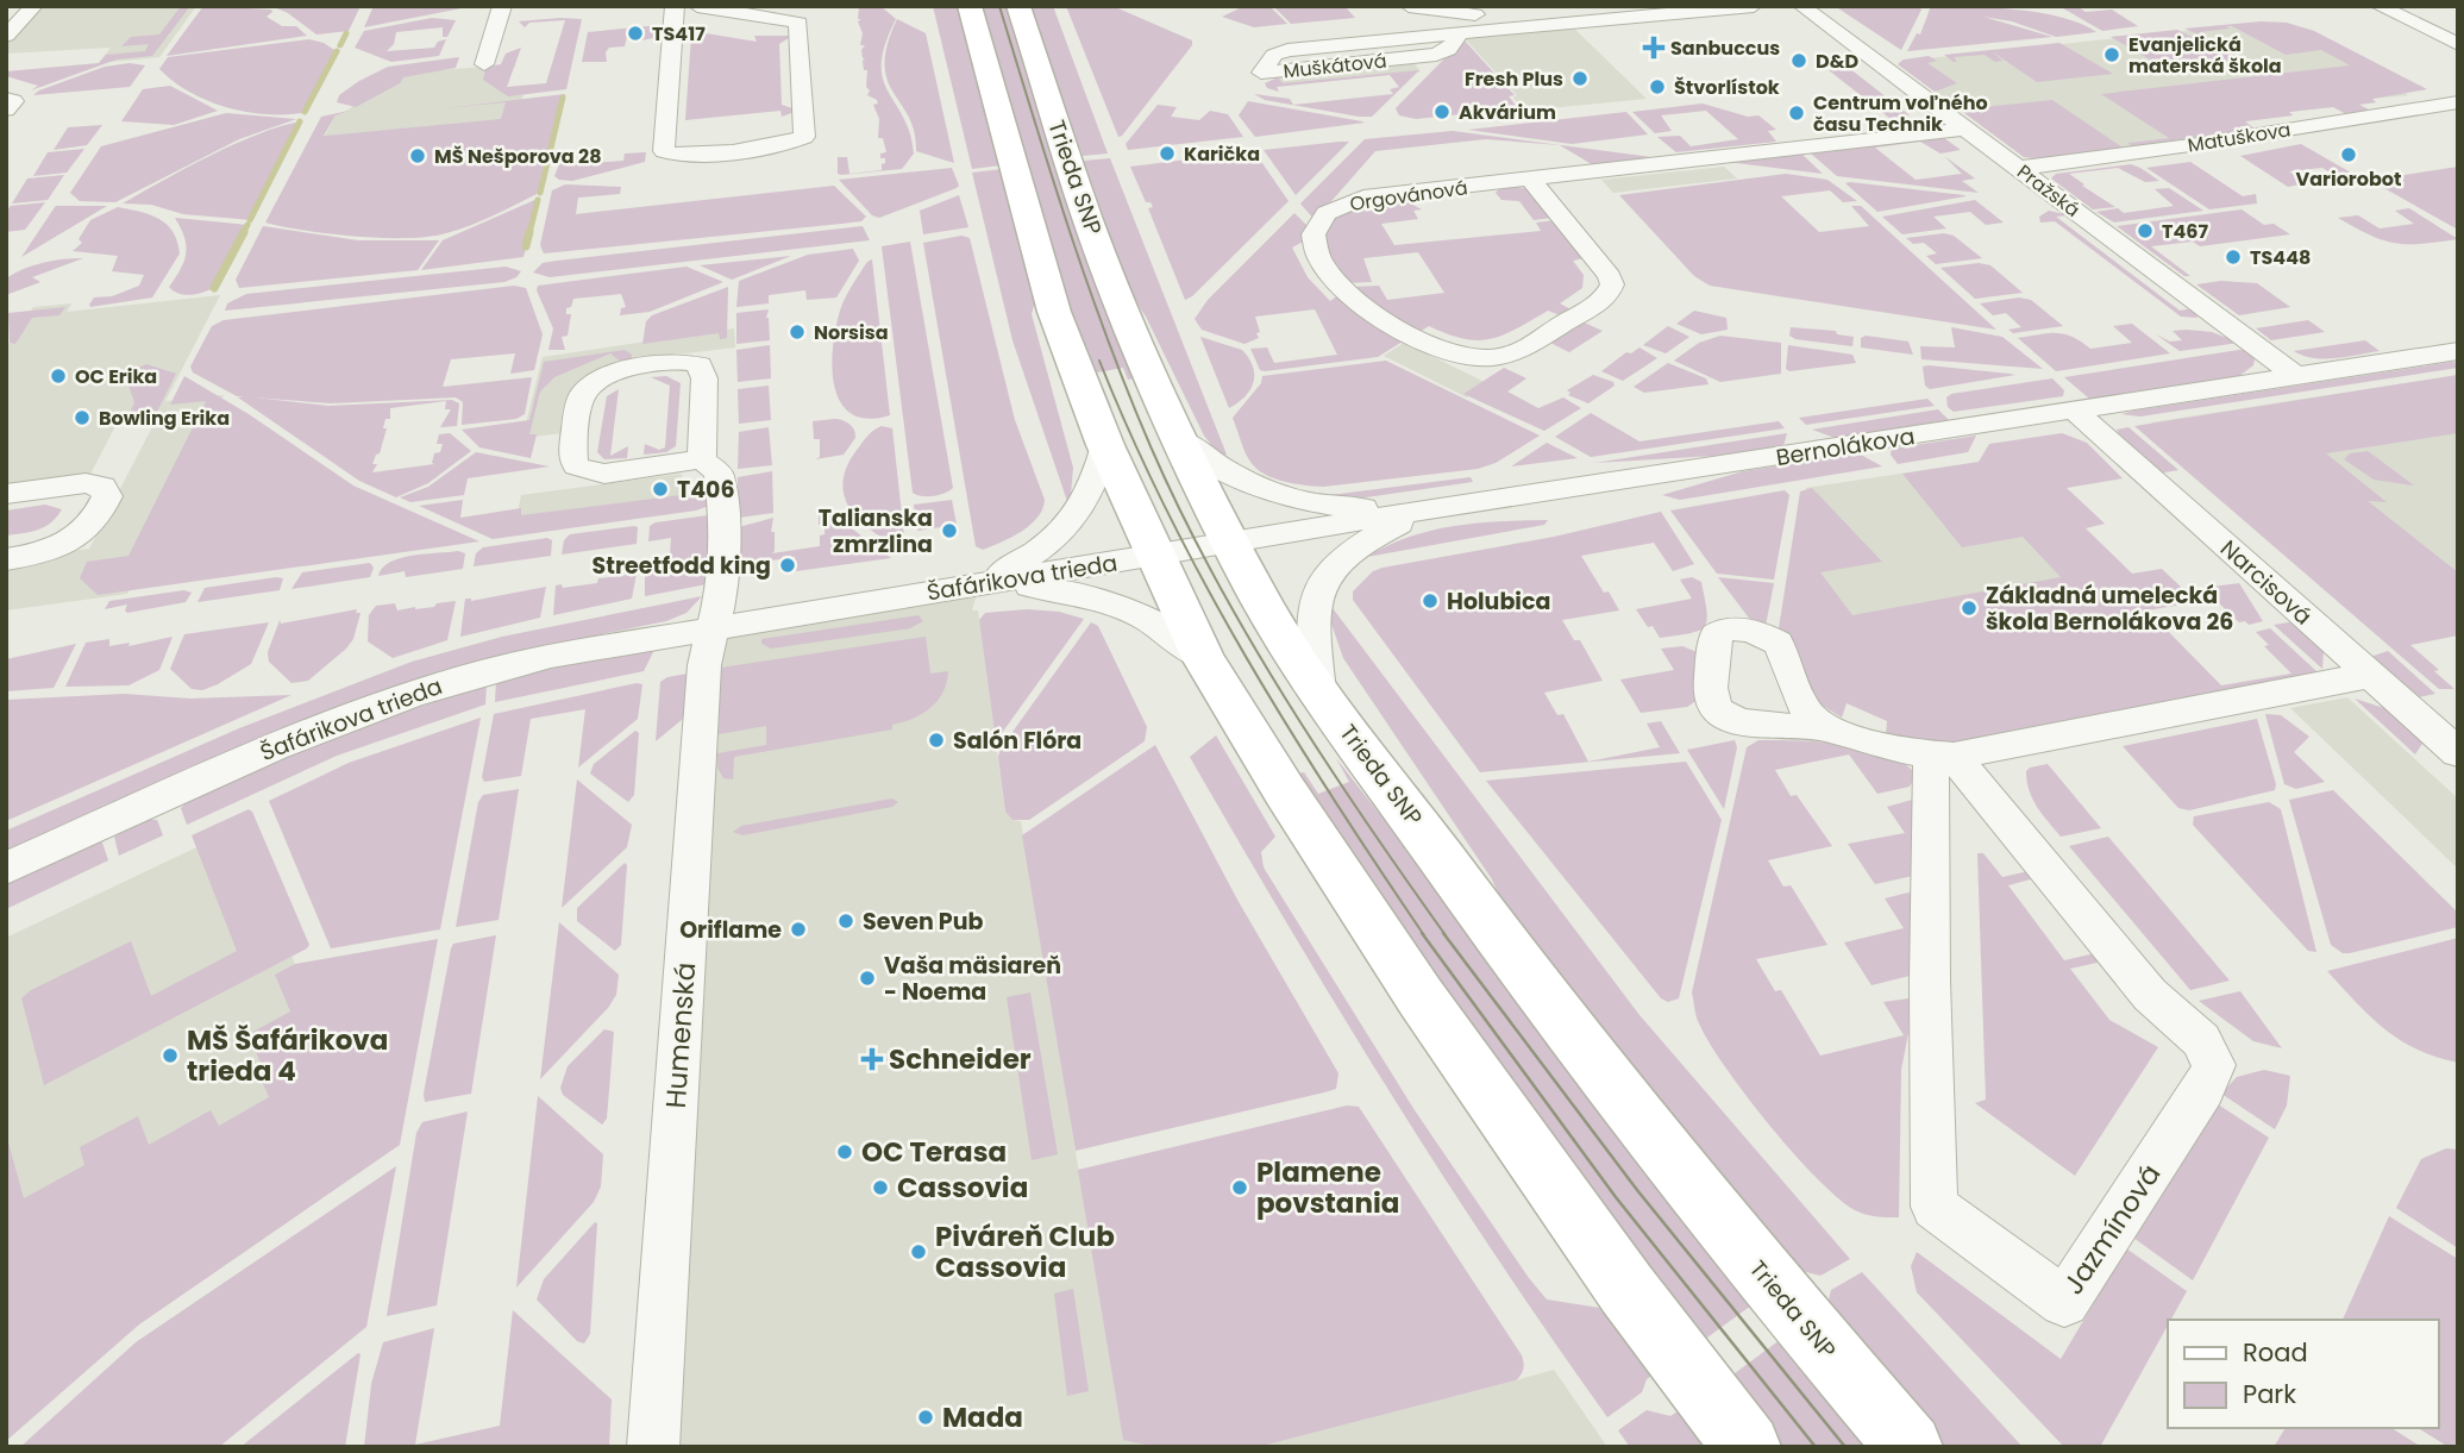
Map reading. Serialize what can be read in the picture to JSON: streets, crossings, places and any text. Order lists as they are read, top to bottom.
{
  "streets": {
    "street": [
      "Muškátová",
      "Matuškova",
      "Trieda SNP",
      "Pražská",
      "Orgovánová",
      "Bernolákova",
      "Šafárikova trieda",
      "Narcisová",
      "Humenská",
      "Jazmínová"
    ]
  },
  "crossings": [
    ["Matuškova", "Pražská"],
    ["Trieda SNP", "Bernolákova"],
    ["Trieda SNP", "Šafárikova trieda"],
    ["Pražská", "Orgovánová"],
    ["Pražská", "Bernolákova"],
    ["Bernolákova", "Šafárikova trieda"],
    ["Bernolákova", "Narcisová"],
    ["Šafárikova trieda", "Humenská"]
  ],
  "places": {
    "other": [
      "TS417",
      "Evanjelická materská škola",
      "D&D",
      "Fresh Plus",
      "Štvorlístok",
      "Akvárium",
      "Centrum voľného času Technik",
      "Karička",
      "Variorobot",
      "MŠ Nešporova 28",
      "T467",
      "TS448",
      "Norsisa",
      "OC Erika",
      "Bowling Erika",
      "T406",
      "Talianska zmrzlina",
      "Streetfodd king",
      "Holubica",
      "Základná umelecká škola Bernolákova 26",
      "Salón Flóra",
      "Seven Pub",
      "Oriflame",
      "Vaša mäsiareň - Noema",
      "MŠ Šafárikova trieda 4",
      "OC Terasa",
      "Cassovia",
      "Plamene povstania",
      "Piváreň Club Cassovia",
      "Mada"
    ],
    "health": ["Sanbuccus", "Schneider"]
  },
  "legend": ["Road", "Park"]
}
